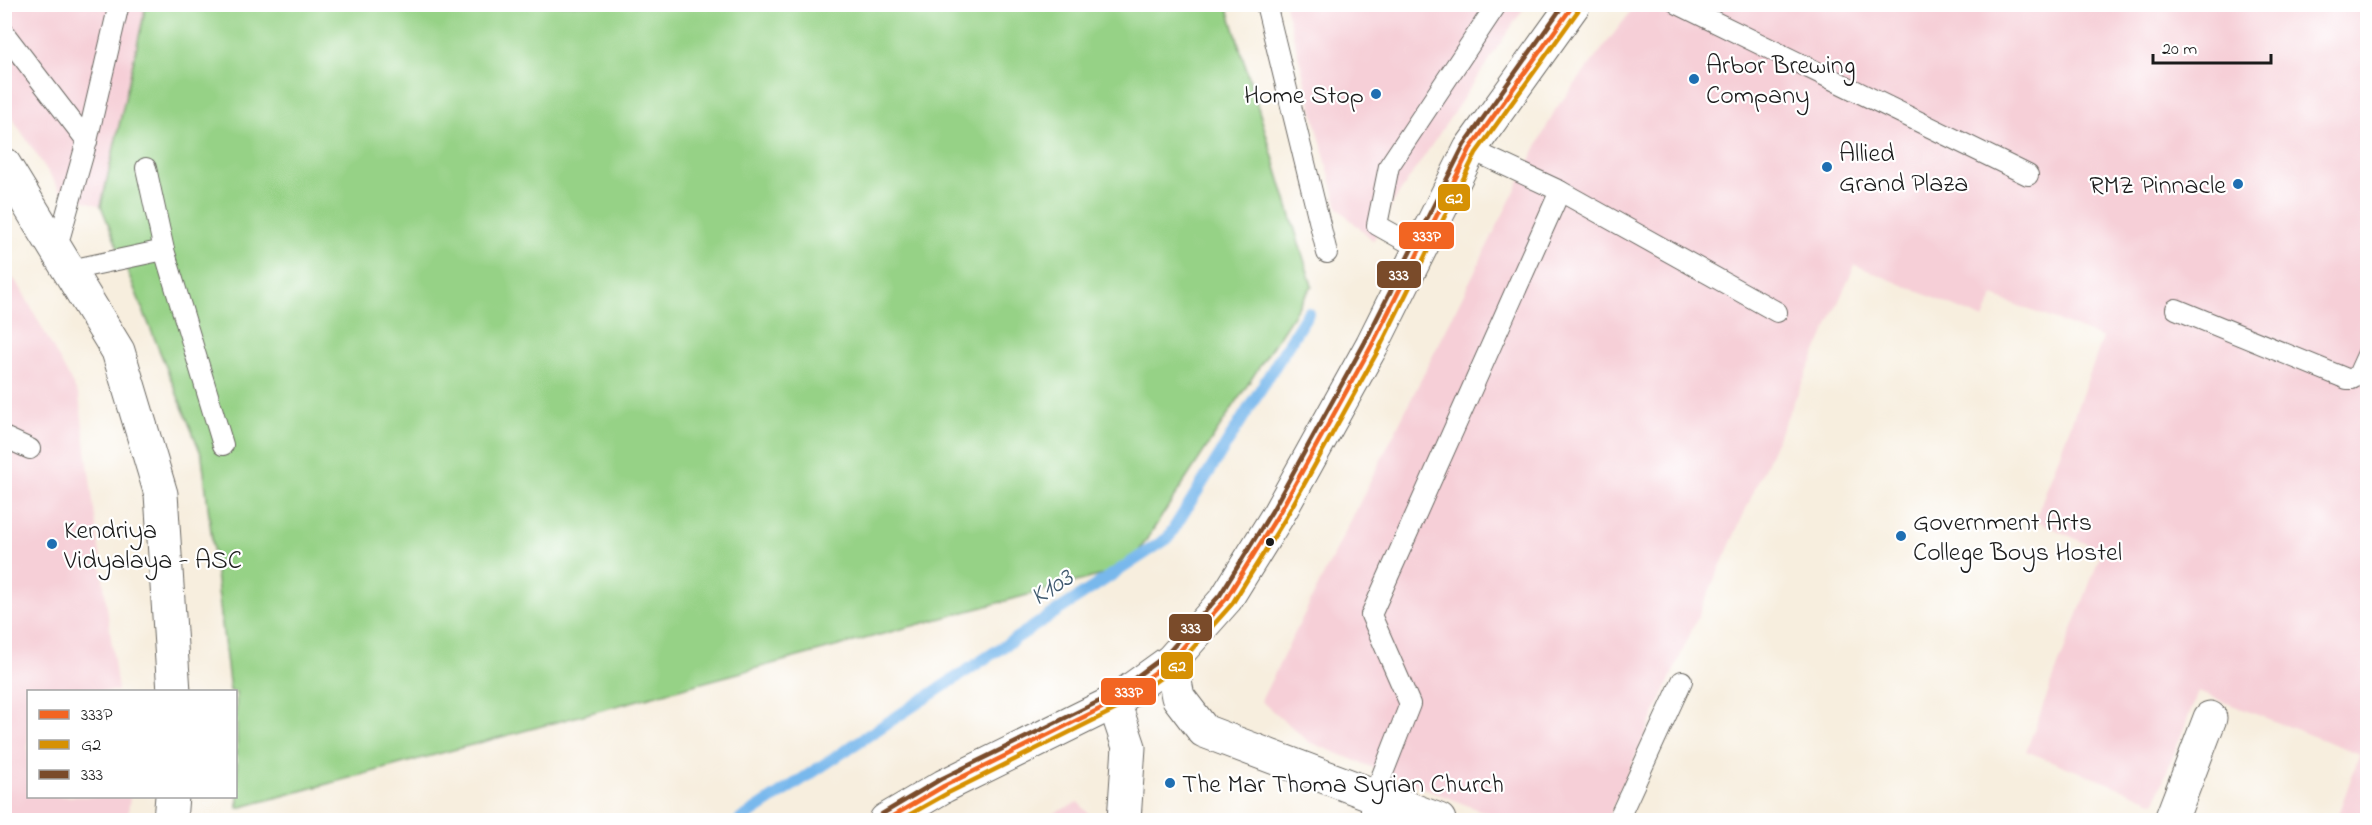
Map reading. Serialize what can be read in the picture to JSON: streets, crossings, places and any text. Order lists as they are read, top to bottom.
{
  "water": ["K103"],
  "places": [
    "Arbor Brewing Company",
    "Home Stop",
    "Allied Grand Plaza",
    "RMZ Pinnacle",
    "Government Arts College Boys Hostel",
    "Kendriya Vidyalaya - ASC",
    "The Mar Thoma Syrian Church"
  ],
  "lines": ["transit line 333P", "transit line 333", "transit line G2"],
  "legend": ["333P", "G2", "333"],
  "scale_bar": "20 m"
}
